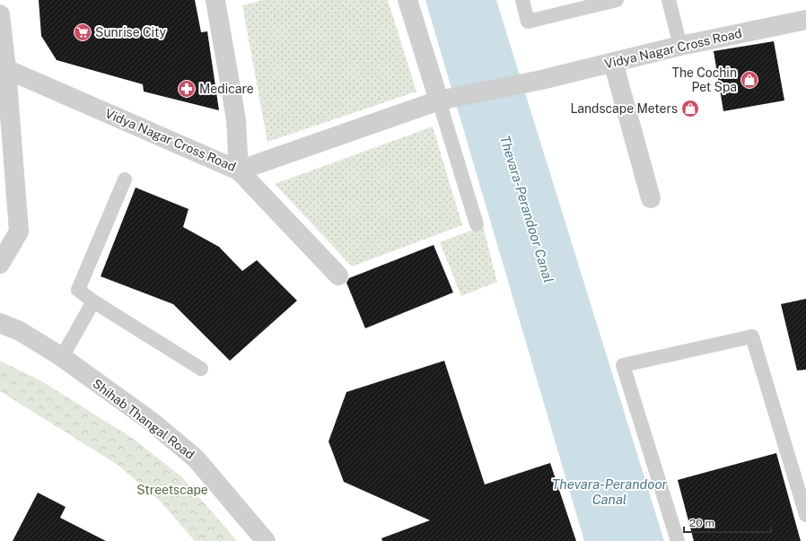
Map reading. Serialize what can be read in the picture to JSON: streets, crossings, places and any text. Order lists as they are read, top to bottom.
{
  "streets": {
    "street": ["Vidya Nagar Cross Road", "Shihab Thangal Road"]
  },
  "water": ["Thevara-Perandoor Canal"],
  "parks": ["Streetscape"],
  "places": {
    "supermarket": ["Sunrise City"],
    "shop": ["The Cochin Pet Spa", "Landscape Meters"],
    "pharmacy": ["Medicare"]
  },
  "scale_bar": "20 m"
}
